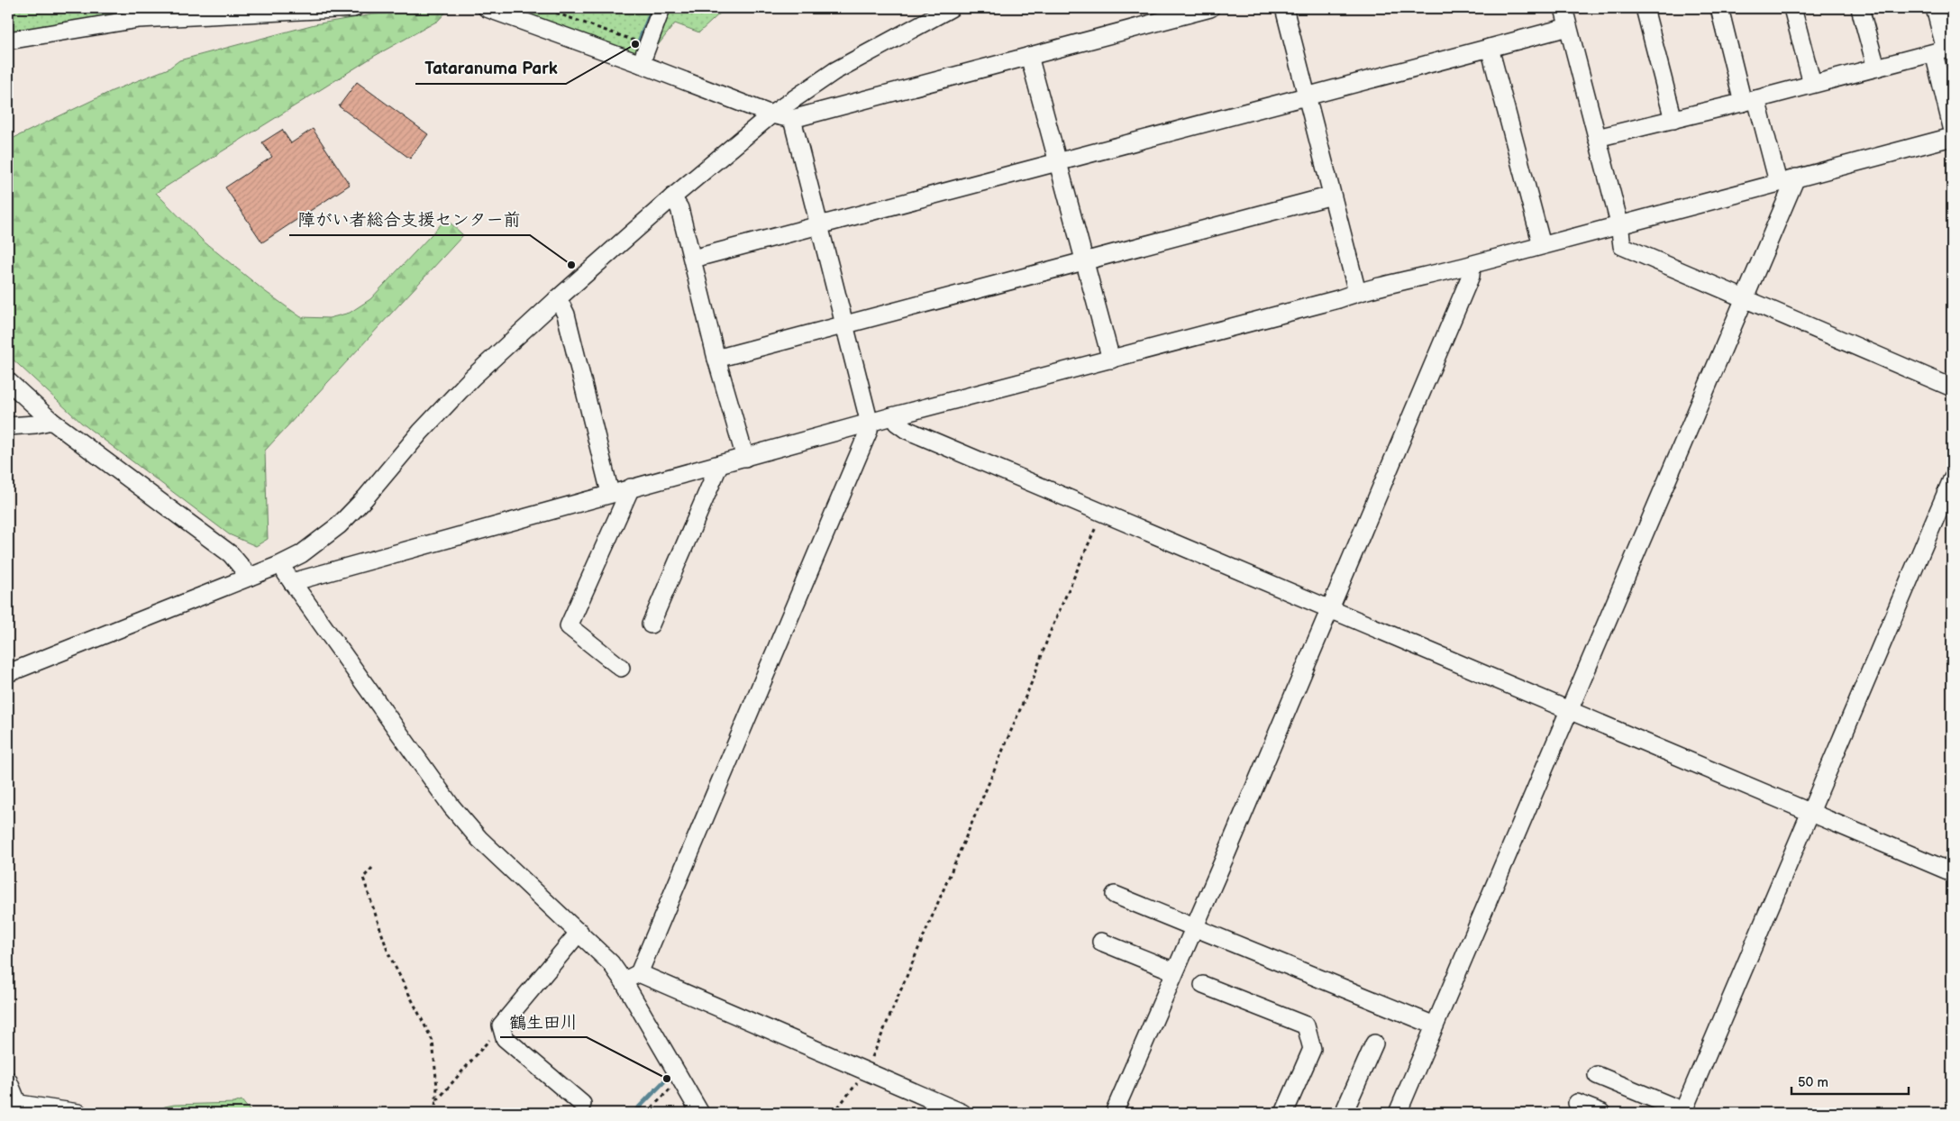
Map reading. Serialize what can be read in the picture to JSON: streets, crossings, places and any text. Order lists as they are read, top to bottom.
{
  "places": ["Tataranuma Park", "障がい者総合支援センター前", "鶴生田川"],
  "scale_bar": "50 m"
}
